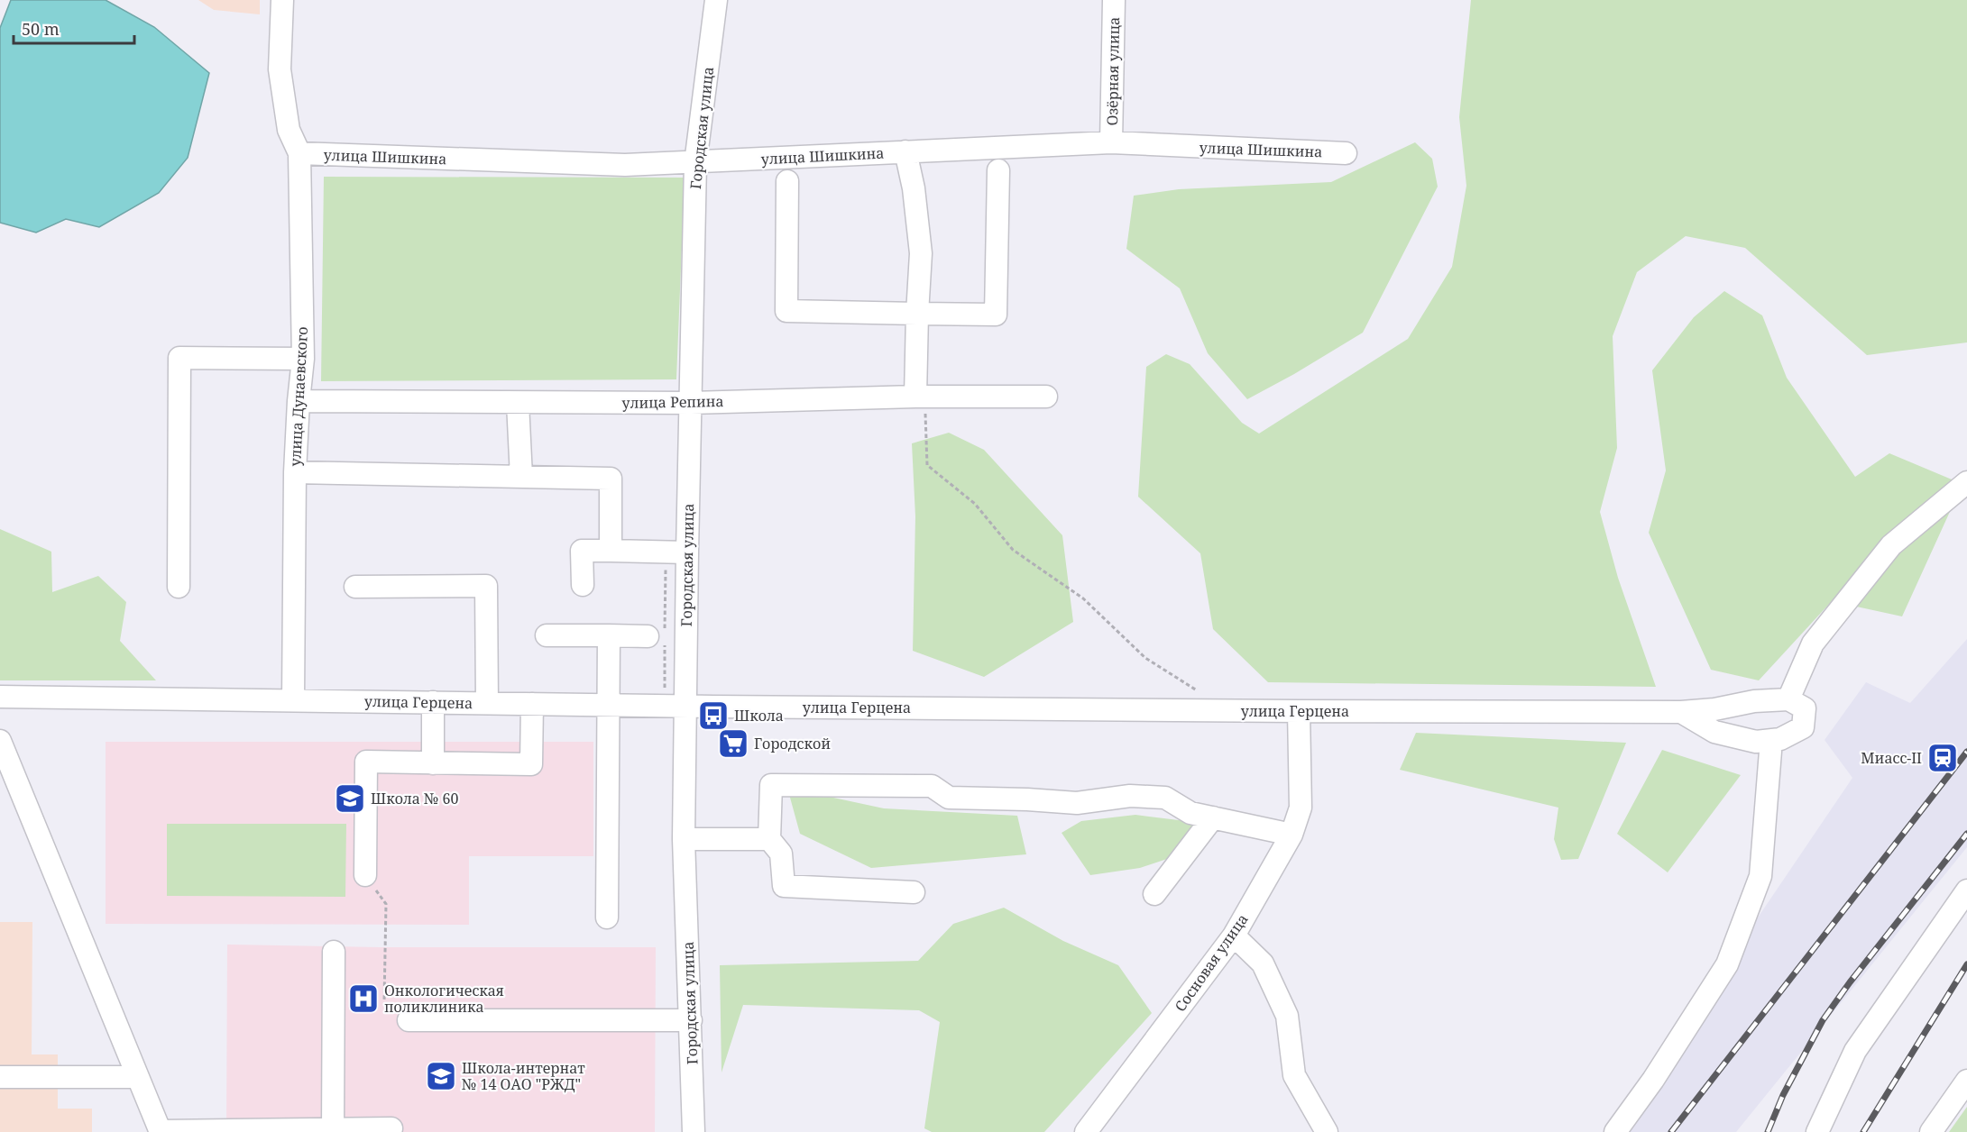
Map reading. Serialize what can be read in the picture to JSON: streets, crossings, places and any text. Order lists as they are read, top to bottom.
{
  "streets": {
    "street": [
      "Озёрная улица",
      "Городская улица",
      "улица Шишкина",
      "улица Дунаевского",
      "улица Репина",
      "улица Герцена",
      "Сосновая улица"
    ]
  },
  "crossings": [
    ["Озёрная улица", "улица Шишкина"],
    ["Городская улица", "улица Шишкина"],
    ["Городская улица", "улица Репина"],
    ["Городская улица", "улица Герцена"],
    ["улица Шишкина", "улица Дунаевского"],
    ["улица Дунаевского", "улица Репина"],
    ["улица Дунаевского", "улица Герцена"],
    ["улица Герцена", "Сосновая улица"]
  ],
  "places": {
    "bus stop": ["Школа"],
    "supermarket": ["Городской"],
    "station": ["Миасс-II"],
    "school or university": ["Школа № 60", "Школа-интернат № 14 ОАО \"РЖД\""],
    "hospital": ["Онкологическая поликлиника"]
  },
  "scale_bar": "50 m"
}
